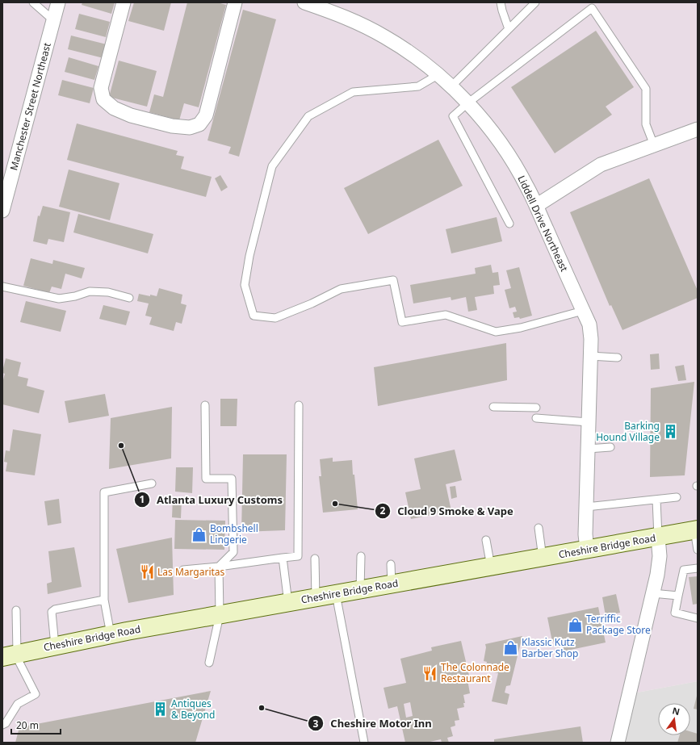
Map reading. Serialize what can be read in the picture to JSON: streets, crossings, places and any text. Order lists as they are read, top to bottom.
{
  "streets": {
    "main road": ["Cheshire Bridge Road"],
    "street": ["Manchester Street Northeast", "Liddell Drive Northeast"]
  },
  "crossings": [
    ["Liddell Drive Northeast", "Cheshire Bridge Road"]
  ],
  "places": {
    "building": ["Barking Hound Village", "Antiques & Beyond"],
    "other": ["Atlanta Luxury Customs", "Cloud 9 Smoke & Vape", "Cheshire Motor Inn"],
    "shop": ["Bombshell Lingerie", "Terriffic Package Store", "Klassic Kutz Barber Shop"],
    "restaurant": ["Las Margaritas", "The Colonnade Restaurant"]
  },
  "scale_bar": "20 m",
  "north": "top"
}
